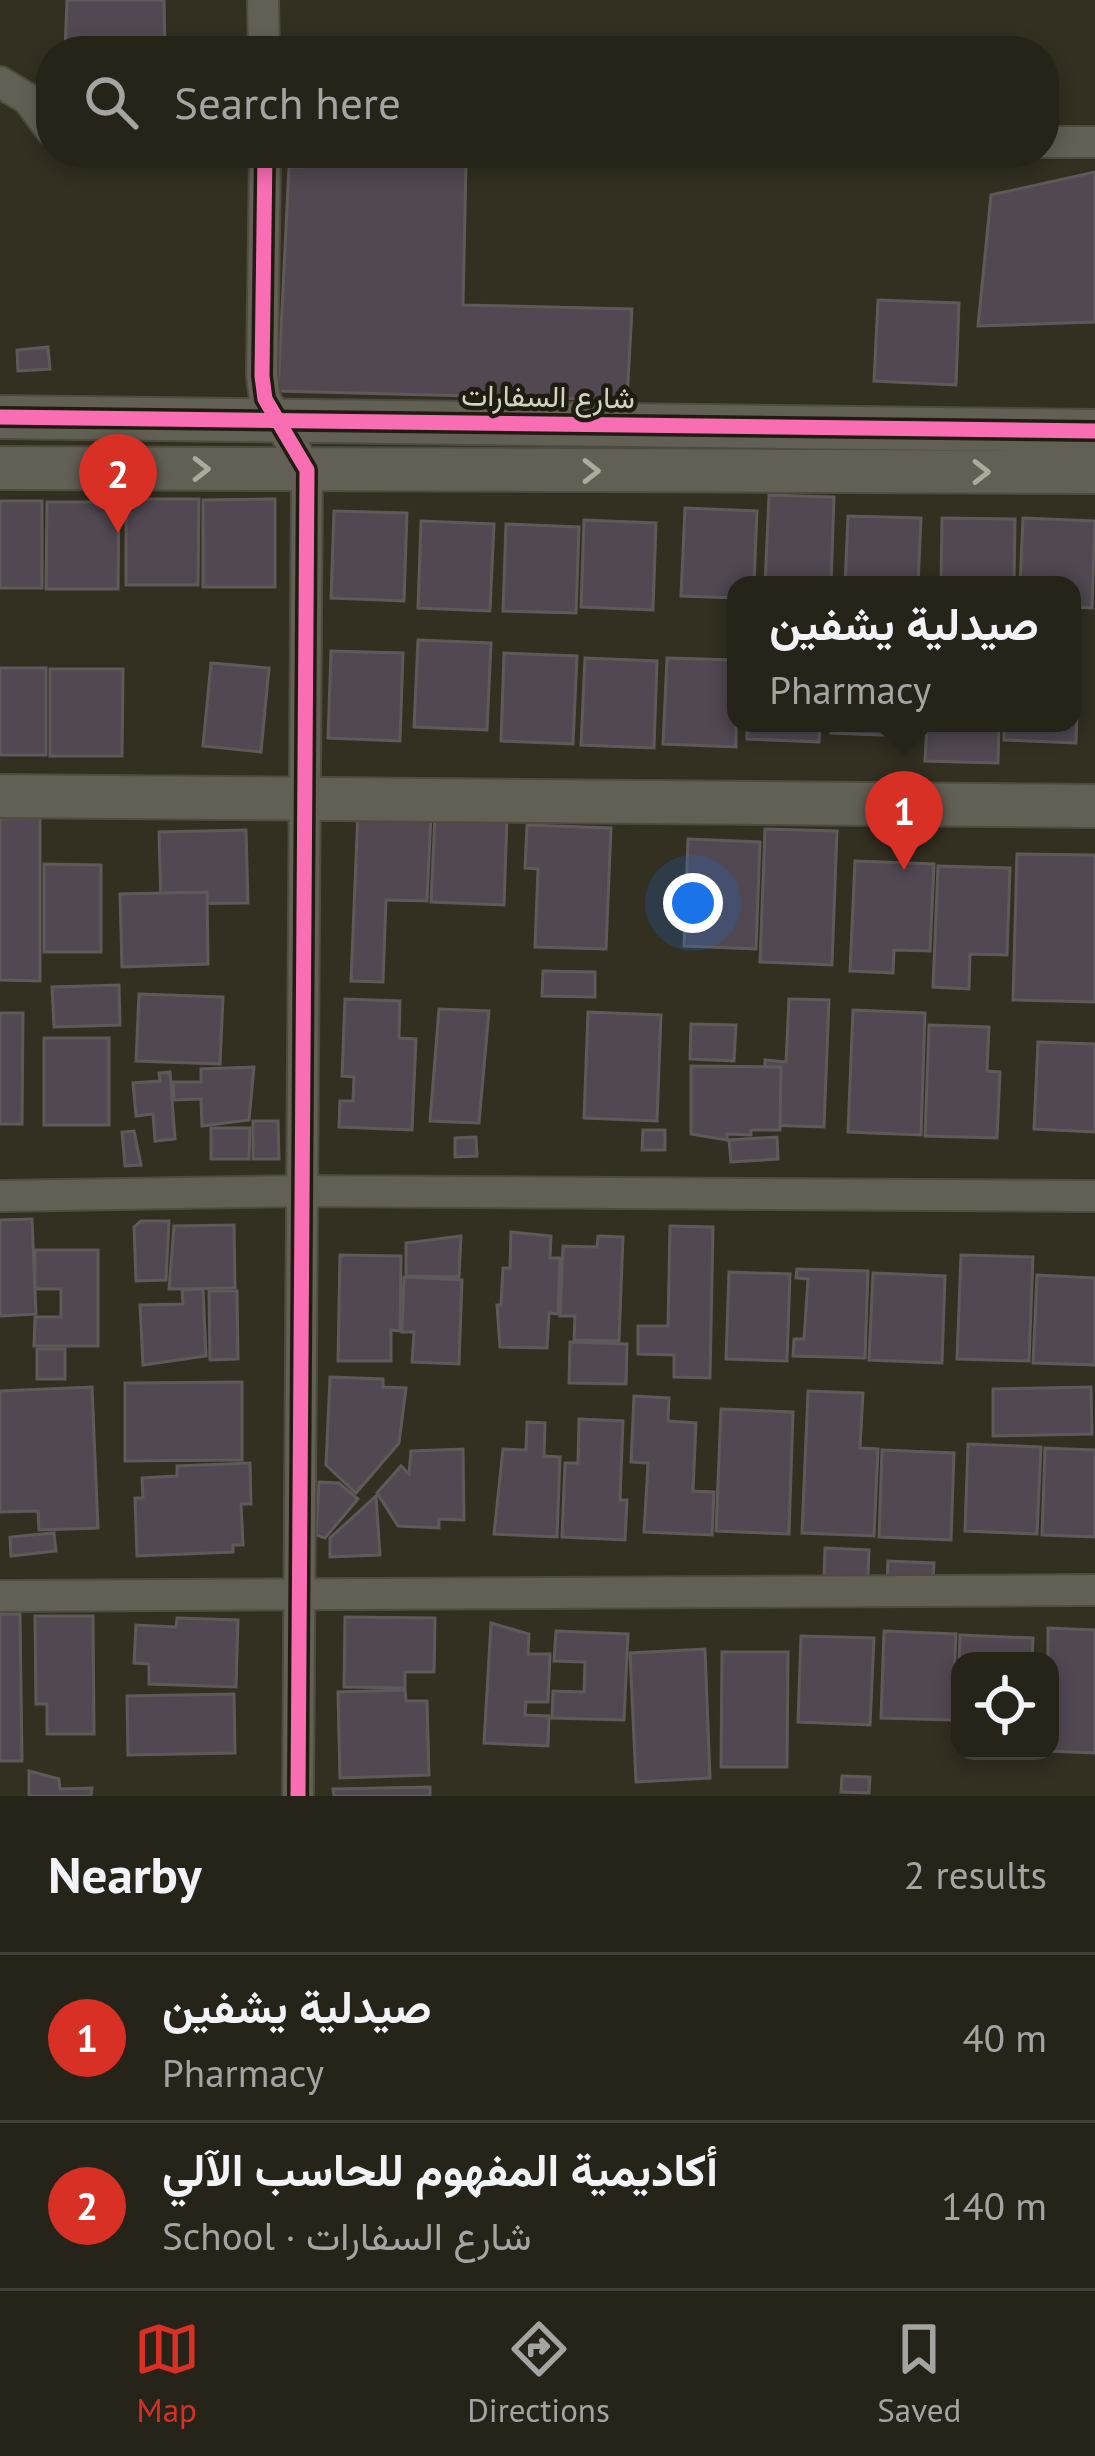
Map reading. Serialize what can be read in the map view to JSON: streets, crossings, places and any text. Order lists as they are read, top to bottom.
{
  "streets": {
    "street": ["شارع السفارات"]
  },
  "page": {
    "search": "Search here",
    "pins": ["2", "1"],
    "popup": ["صيدلية يشفين", "Pharmacy"],
    "heading": ["Nearby", "2 results"],
    "list": [
      {
        "mark": "1",
        "name": "صيدلية يشفين",
        "note": "Pharmacy",
        "value": "40 m"
      },
      {
        "mark": "2",
        "name": "أكاديمية المفهوم للحاسب الآلي",
        "note": "School · شارع السفارات",
        "value": "140 m"
      }
    ],
    "nav": ["Map", "Directions", "Saved"]
  }
}
